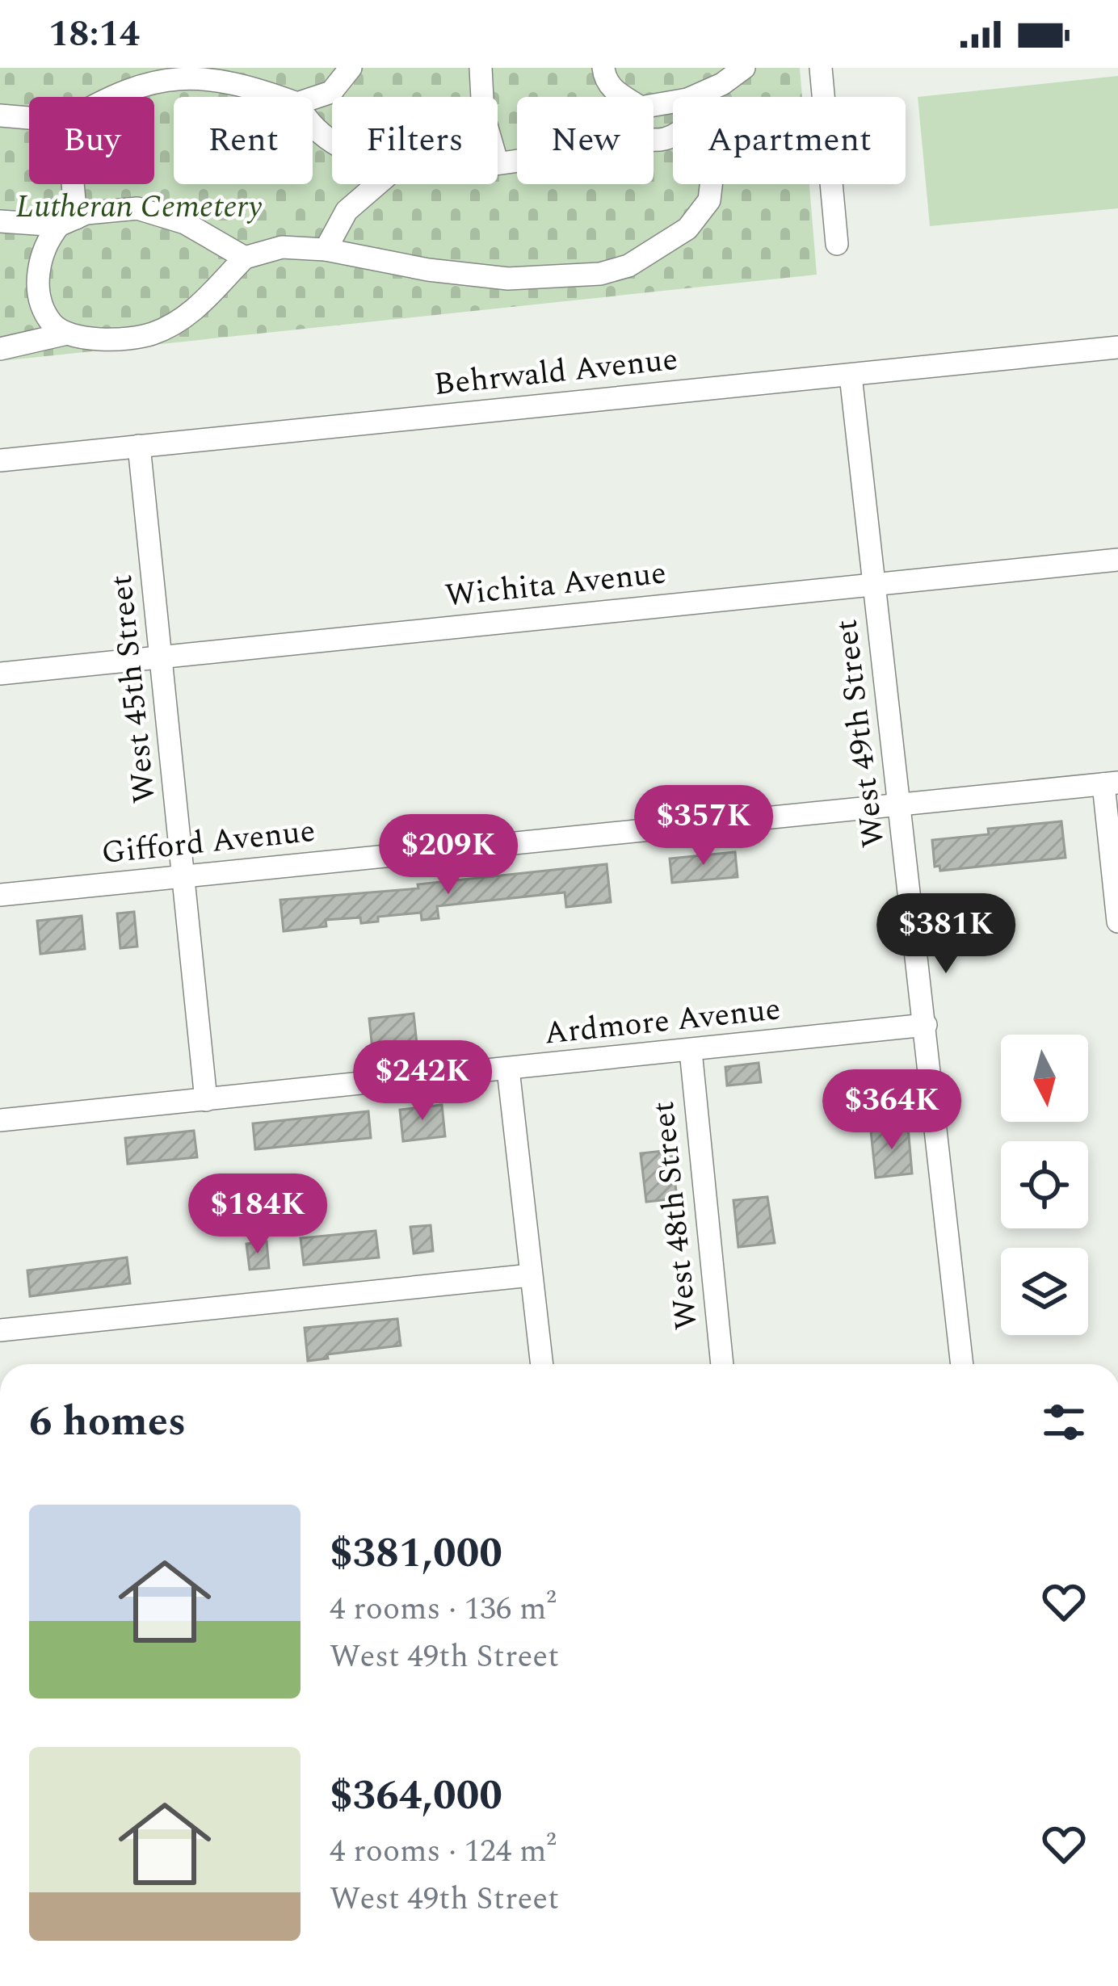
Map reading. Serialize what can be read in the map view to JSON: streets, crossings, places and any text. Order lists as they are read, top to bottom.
{
  "streets": {
    "street": [
      "Behrwald Avenue",
      "Wichita Avenue",
      "West 45th Street",
      "West 49th Street",
      "Gifford Avenue",
      "Ardmore Avenue",
      "West 48th Street"
    ]
  },
  "crossings": [
    ["Behrwald Avenue", "West 45th Street"],
    ["Behrwald Avenue", "West 49th Street"],
    ["Wichita Avenue", "West 45th Street"],
    ["Wichita Avenue", "West 49th Street"],
    ["West 45th Street", "Gifford Avenue"],
    ["West 45th Street", "Ardmore Avenue"],
    ["West 49th Street", "Gifford Avenue"],
    ["West 49th Street", "Ardmore Avenue"],
    ["Ardmore Avenue", "West 48th Street"]
  ],
  "parks": ["Lutheran Cemetery"],
  "north": "bottom",
  "page": {
    "status": "18:14",
    "chip": [
      "Buy",
      "Rent",
      "Filters",
      "New",
      "Apartment"
    ],
    "price": [
      "$357K",
      "$209K",
      "$381K",
      "$242K",
      "$364K",
      "$184K"
    ],
    "heading": "6 homes",
    "list": [
      {
        "name": "$381,000",
        "note": "4 rooms · 136 m² · West 49th Street"
      },
      {
        "name": "$364,000",
        "note": "4 rooms · 124 m² · West 49th Street"
      }
    ]
  }
}
